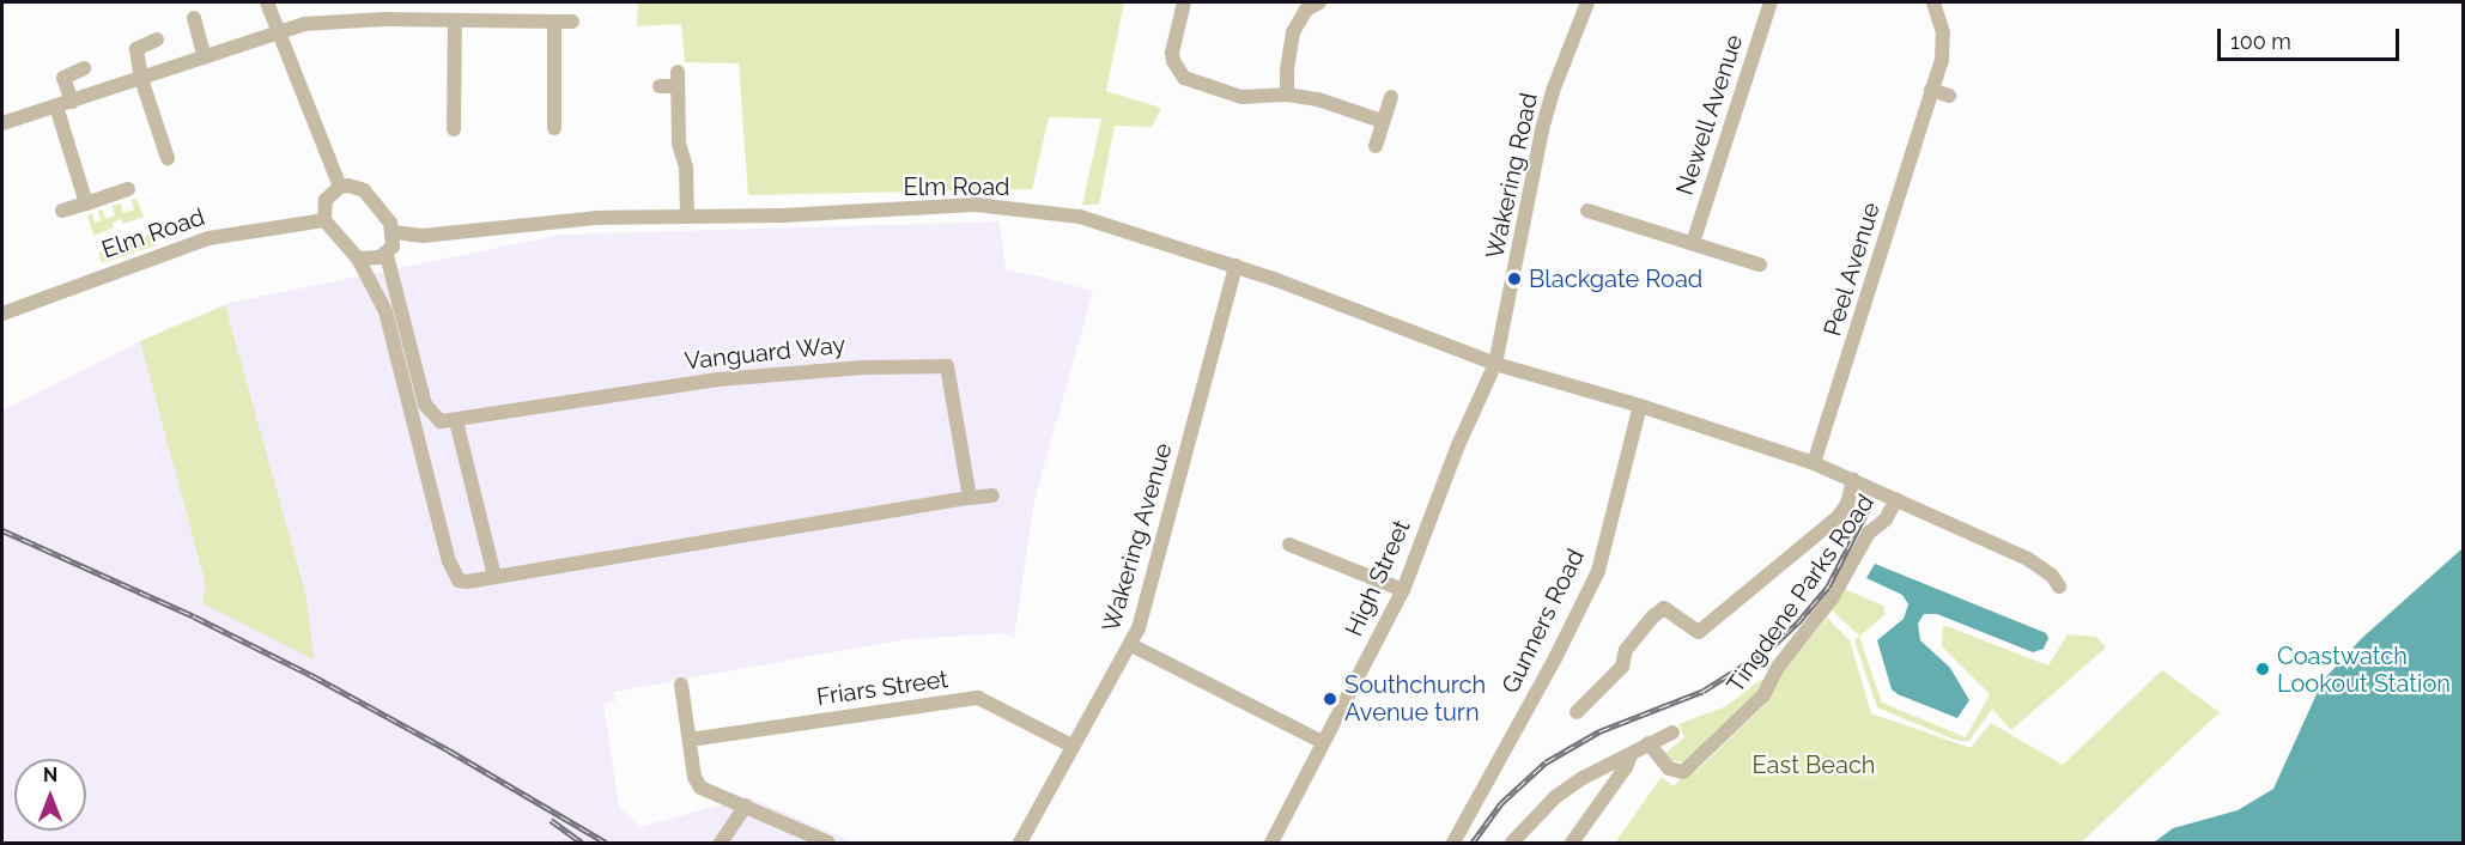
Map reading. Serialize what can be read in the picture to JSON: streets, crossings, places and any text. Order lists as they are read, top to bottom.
{
  "streets": {
    "street": [
      "Newell Avenue",
      "Wakering Road",
      "Elm Road",
      "Peel Avenue",
      "Vanguard Way",
      "Wakering Avenue",
      "High Street",
      "Tingdene Parks Road",
      "Gunners Road",
      "Friars Street"
    ]
  },
  "crossings": [
    ["Wakering Road", "Elm Road"],
    ["Wakering Road", "High Street"],
    ["Elm Road", "Wakering Avenue"],
    ["Elm Road", "High Street"],
    ["Wakering Avenue", "Friars Street"]
  ],
  "parks": ["East Beach"],
  "places": ["Blackgate Road", "Coastwatch Lookout Station", "Southchurch Avenue turn"],
  "scale_bar": "100 m",
  "north": "top"
}
